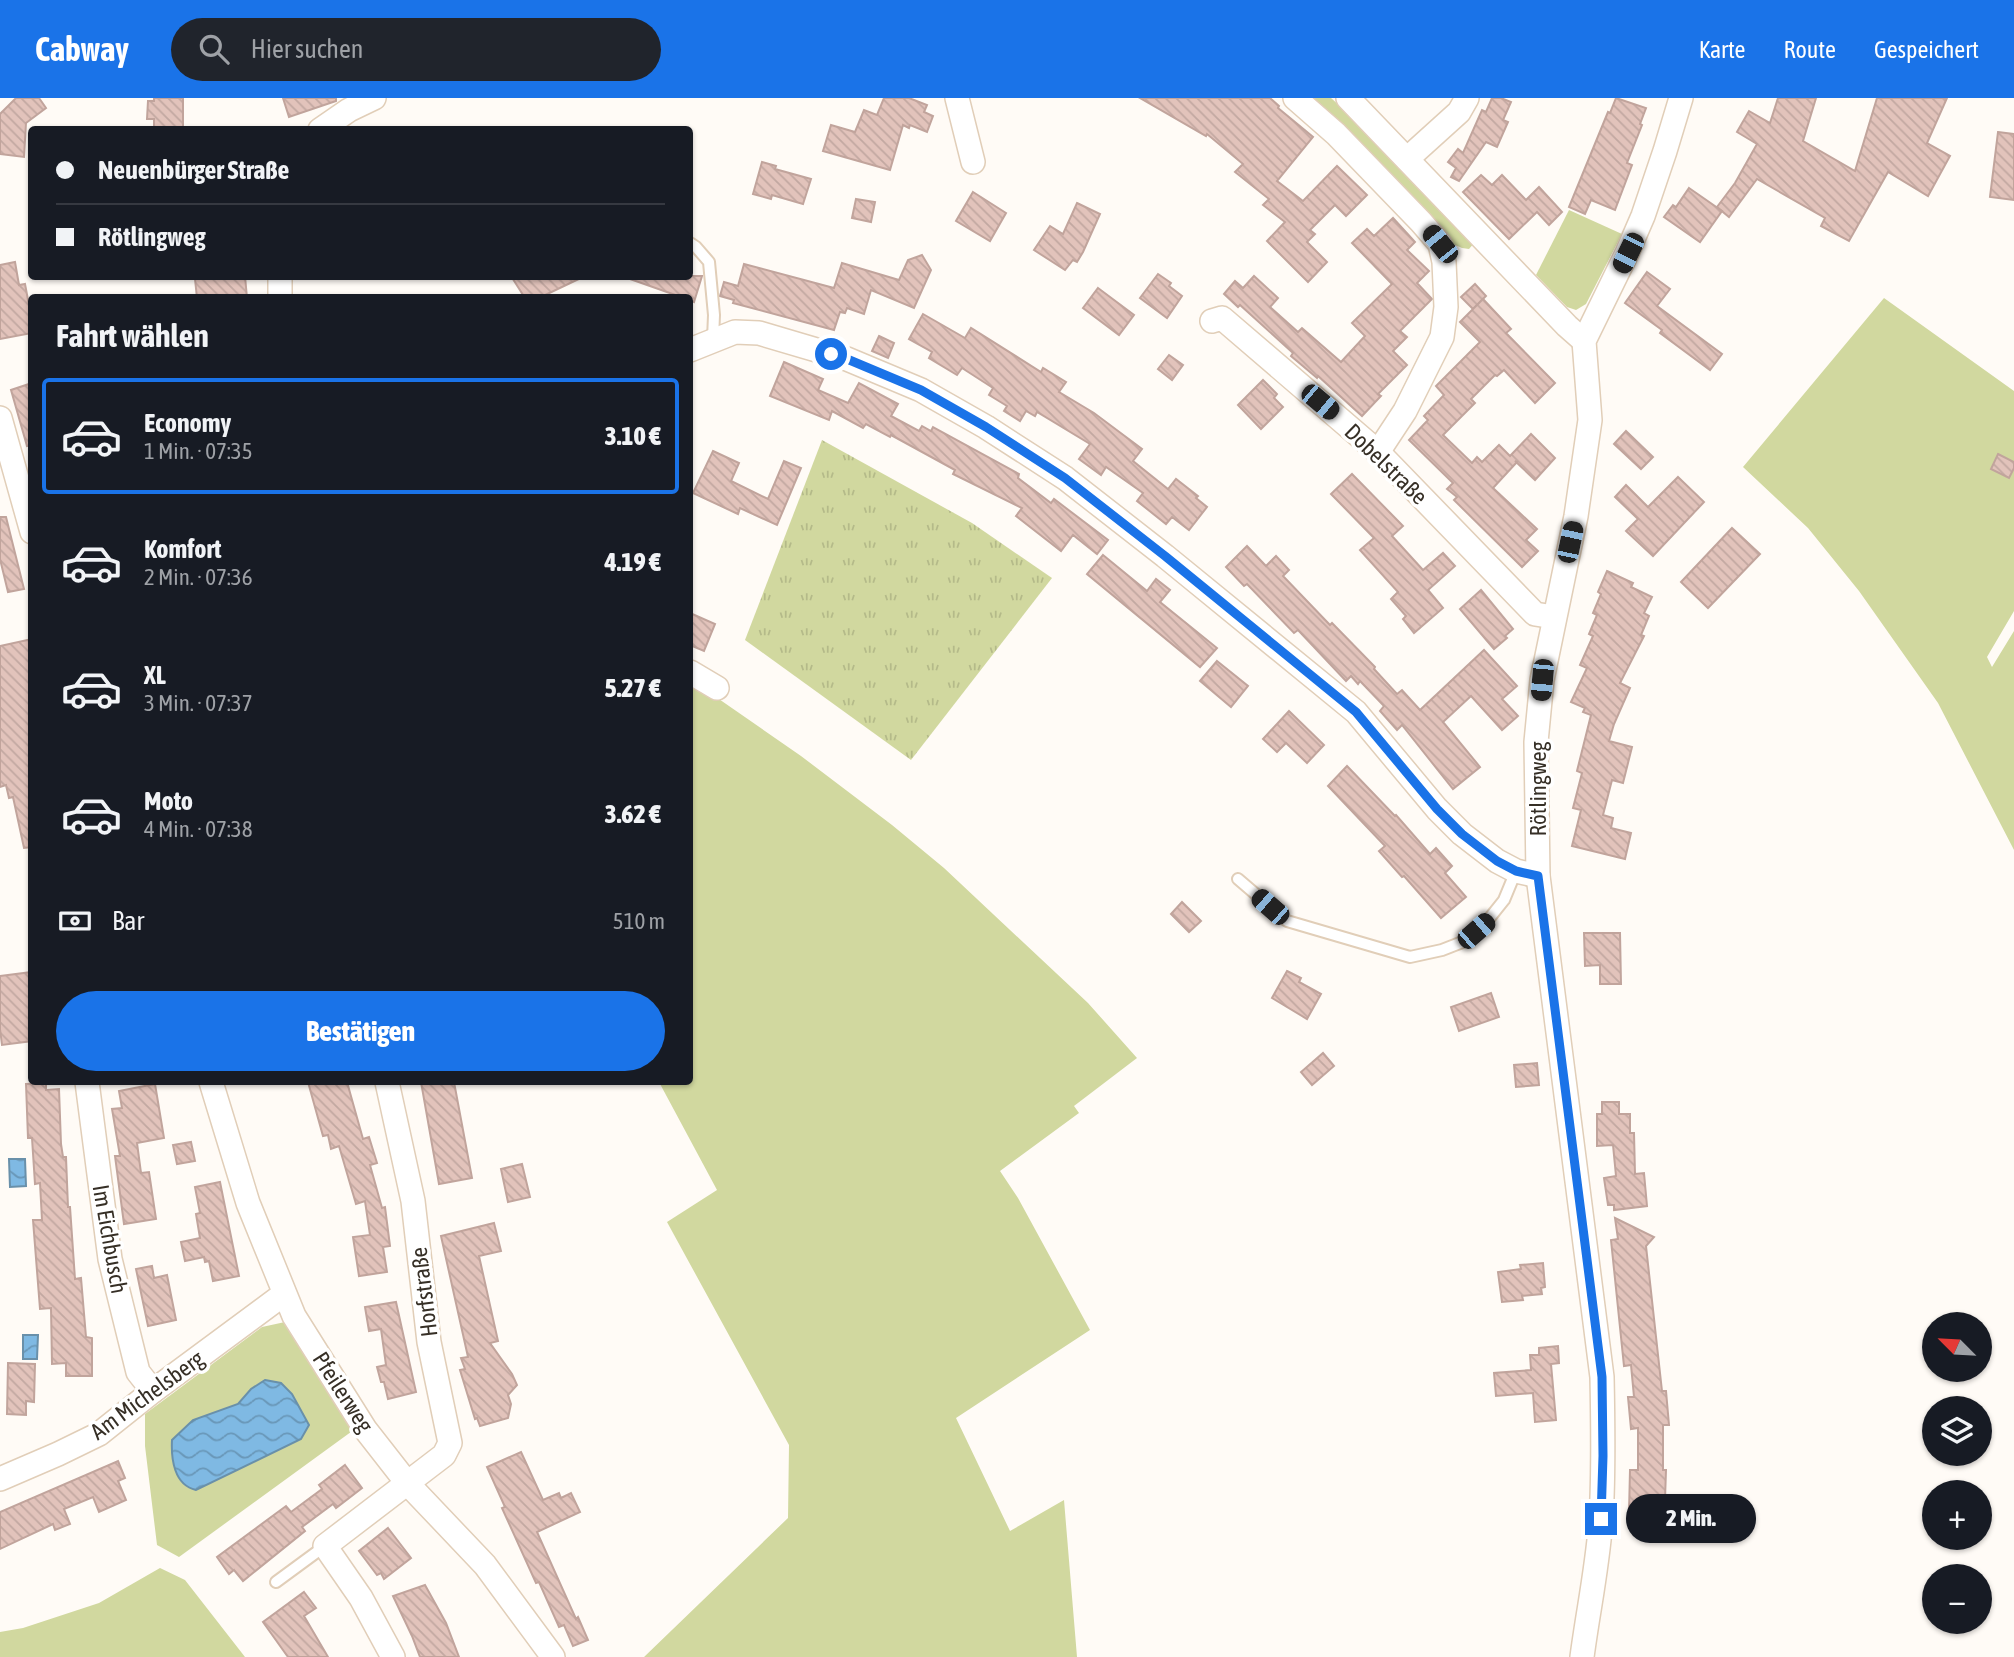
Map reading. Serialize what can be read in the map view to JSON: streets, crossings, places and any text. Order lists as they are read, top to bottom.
{
  "streets": {
    "street": [
      "Dobelstraße",
      "Rötlingweg",
      "Im Eichbusch",
      "Horfstraße",
      "Pfeilerweg",
      "Am Michelsberg"
    ]
  },
  "crossings": [
    ["Dobelstraße", "Rötlingweg"],
    ["Im Eichbusch", "Am Michelsberg"],
    ["Horfstraße", "Pfeilerweg"],
    ["Pfeilerweg", "Am Michelsberg"]
  ],
  "north": "top left",
  "page": {
    "header": "Cabway",
    "search": "Hier suchen",
    "nav": ["Karte", "Route", "Gespeichert"],
    "banner": ["Neuenbürger Straße", "Rötlingweg"],
    "heading": "Fahrt wählen",
    "list": [
      {
        "name": "Economy",
        "note": "1 Min. · 07:35",
        "value": "3.10 €"
      },
      {
        "name": "Komfort",
        "note": "2 Min. · 07:36",
        "value": "4.19 €"
      },
      {
        "name": "XL",
        "note": "3 Min. · 07:37",
        "value": "5.27 €"
      },
      {
        "name": "Moto",
        "note": "4 Min. · 07:38",
        "value": "3.62 €"
      }
    ],
    "pay": ["Bar", "510 m"],
    "buttons": "Bestätigen",
    "map_buttons": ["+", "−"],
    "bubble": "2 Min."
  }
}
